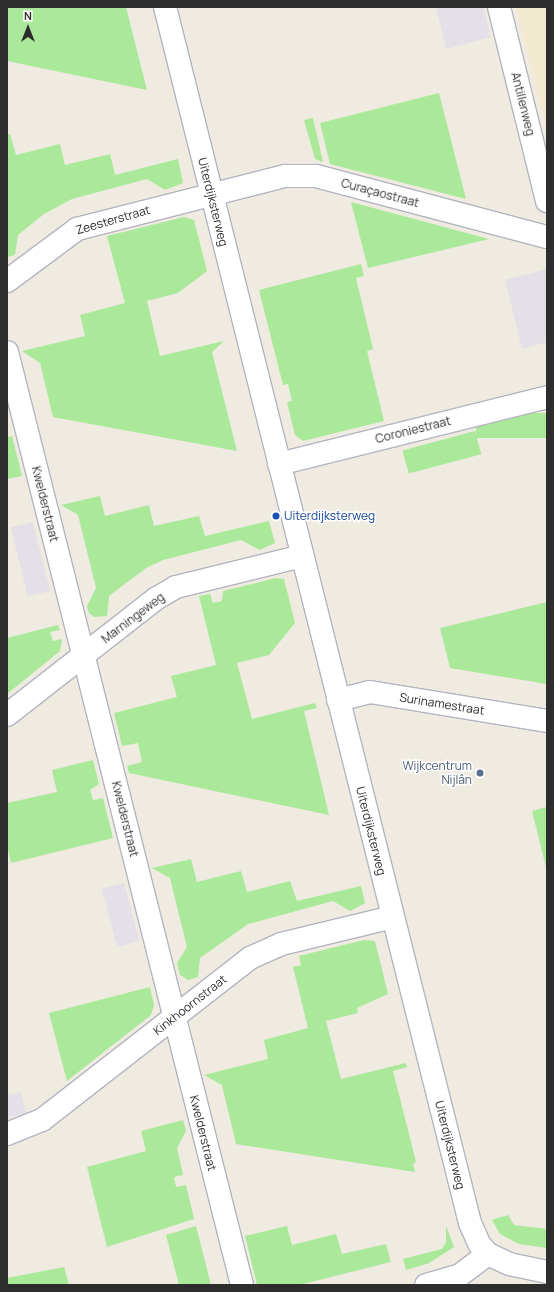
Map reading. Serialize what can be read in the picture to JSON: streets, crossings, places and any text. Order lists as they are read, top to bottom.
{
  "streets": {
    "street": [
      "Antillenweg",
      "Curaçaostraat",
      "Uiterdijksterweg",
      "Zeesterstraat",
      "Coroniestraat",
      "Kwelderstraat",
      "Marningeweg",
      "Surinamestraat",
      "Kinkhoornstraat"
    ]
  },
  "crossings": [
    ["Curaçaostraat", "Uiterdijksterweg"],
    ["Curaçaostraat", "Zeesterstraat"],
    ["Uiterdijksterweg", "Zeesterstraat"],
    ["Uiterdijksterweg", "Coroniestraat"],
    ["Uiterdijksterweg", "Marningeweg"],
    ["Uiterdijksterweg", "Surinamestraat"],
    ["Uiterdijksterweg", "Kinkhoornstraat"],
    ["Kwelderstraat", "Marningeweg"],
    ["Kwelderstraat", "Kinkhoornstraat"]
  ],
  "places": ["Uiterdijksterweg", "Wijkcentrum Nijlân"],
  "north": "top"
}
